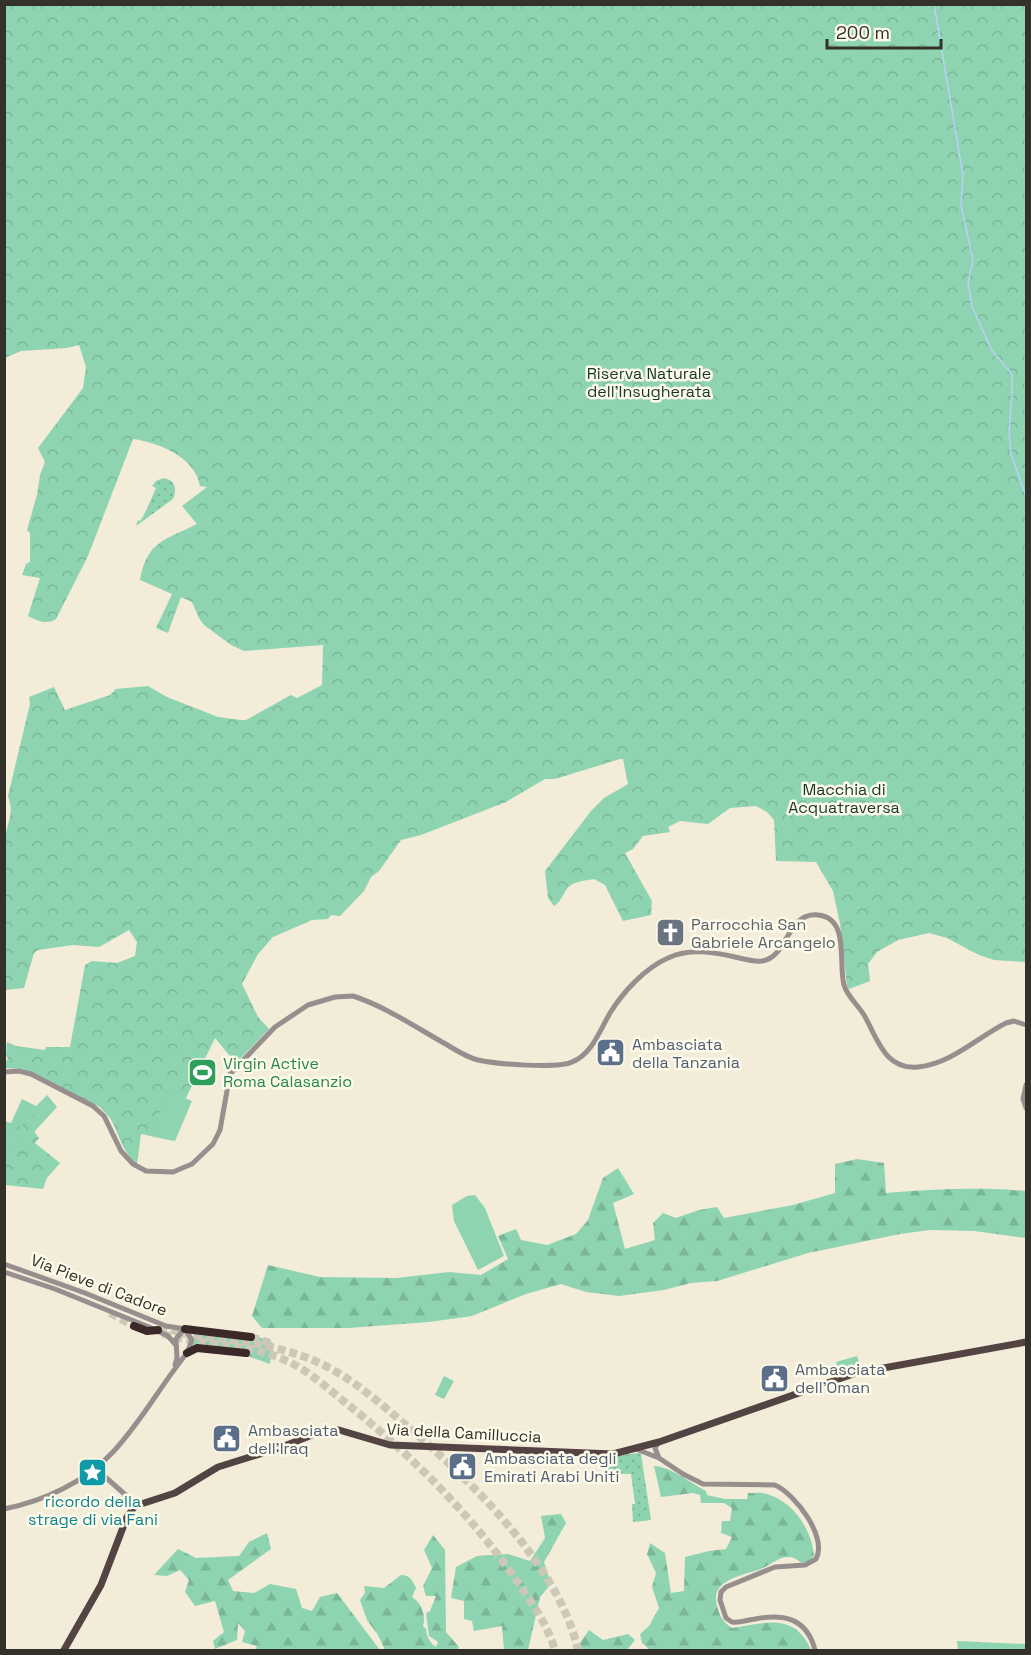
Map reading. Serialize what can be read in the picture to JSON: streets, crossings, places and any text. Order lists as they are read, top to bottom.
{
  "streets": {
    "main road": ["Via della Camilluccia"],
    "street": ["Via Pieve di Cadore"]
  },
  "parks": ["Riserva Naturale dell'Insugherata", "Macchia di Acquatraversa"],
  "places": {
    "church": ["Parrocchia San Gabriele Arcangelo"],
    "public building": [
      "Ambasciata della Tanzania",
      "Ambasciata dell'Oman",
      "Ambasciata dell'Iraq",
      "Ambasciata degli Emirati Arabi Uniti"
    ],
    "sports": ["Virgin Active Roma Calasanzio"],
    "place": ["ricordo della strage di via Fani"]
  },
  "scale_bar": "200 m"
}
